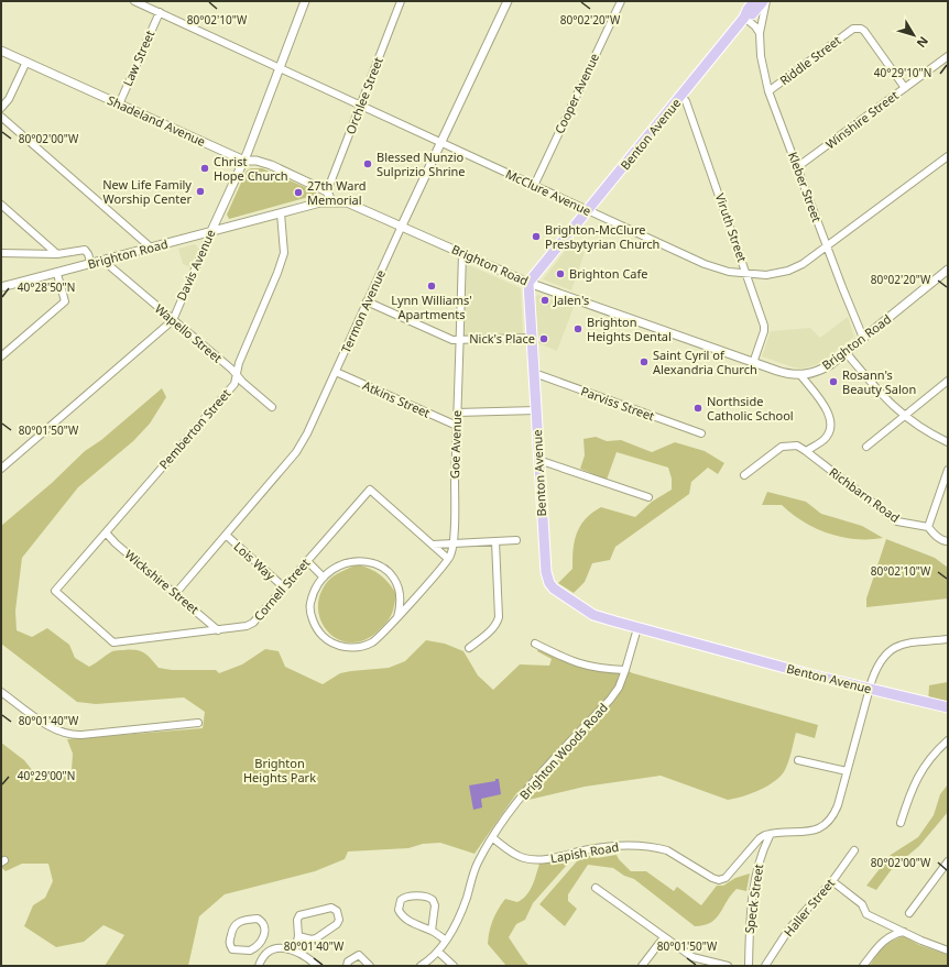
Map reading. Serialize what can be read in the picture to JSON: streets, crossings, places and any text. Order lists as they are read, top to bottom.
{
  "streets": {
    "main road": ["Benton Avenue"],
    "street": [
      "Law Street",
      "Riddle Street",
      "Cooper Avenue",
      "Orchlee Street",
      "Winshire Street",
      "Shadeland Avenue",
      "Kleber Street",
      "McClure Avenue",
      "Viruth Street",
      "Brighton Road",
      "Davis Avenue",
      "Termon Avenue",
      "Wapello Street",
      "Atkins Street",
      "Parviss Street",
      "Pemberton Street",
      "Goe Avenue",
      "Richbarn Road",
      "Lois Way",
      "Wickshire Street",
      "Cornell Street",
      "Brighton Woods Road",
      "Lapish Road",
      "Speck Street",
      "Haller Street"
    ]
  },
  "crossings": [
    ["Law Street", "Shadeland Avenue"],
    ["Law Street", "McClure Avenue"],
    ["Riddle Street", "Winshire Street"],
    ["Riddle Street", "Kleber Street"],
    ["Cooper Avenue", "McClure Avenue"],
    ["Orchlee Street", "Shadeland Avenue"],
    ["Orchlee Street", "McClure Avenue"],
    ["Winshire Street", "Kleber Street"],
    ["Shadeland Avenue", "Davis Avenue"],
    ["Benton Avenue", "Kleber Street"],
    ["Benton Avenue", "McClure Avenue"],
    ["Benton Avenue", "Viruth Street"],
    ["Benton Avenue", "Brighton Road"],
    ["Benton Avenue", "Parviss Street"],
    ["Benton Avenue", "Brighton Woods Road"],
    ["Kleber Street", "McClure Avenue"],
    ["Kleber Street", "Brighton Road"],
    ["McClure Avenue", "Viruth Street"],
    ["McClure Avenue", "Davis Avenue"],
    ["McClure Avenue", "Termon Avenue"],
    ["Viruth Street", "Brighton Road"],
    ["Brighton Road", "Davis Avenue"],
    ["Brighton Road", "Termon Avenue"],
    ["Brighton Road", "Wapello Street"],
    ["Brighton Road", "Pemberton Street"],
    ["Brighton Road", "Goe Avenue"],
    ["Davis Avenue", "Wapello Street"],
    ["Termon Avenue", "Atkins Street"],
    ["Termon Avenue", "Lois Way"],
    ["Termon Avenue", "Wickshire Street"],
    ["Wapello Street", "Pemberton Street"],
    ["Atkins Street", "Goe Avenue"],
    ["Pemberton Street", "Wickshire Street"],
    ["Pemberton Street", "Cornell Street"],
    ["Lois Way", "Cornell Street"],
    ["Wickshire Street", "Cornell Street"],
    ["Brighton Woods Road", "Lapish Road"],
    ["Lapish Road", "Speck Street"]
  ],
  "parks": ["Brighton Heights Park"],
  "places": [
    "Blessed Nunzio Sulprizio Shrine",
    "Christ Hope Church",
    "New Life Family Worship Center",
    "27th Ward Memorial",
    "Brighton-McClure Presbytyrian Church",
    "Brighton Cafe",
    "Lynn Williams' Apartments",
    "Jalen's",
    "Brighton Heights Dental",
    "Nick's Place",
    "Saint Cyril of Alexandria Church",
    "Rosann's Beauty Salon",
    "Northside Catholic School"
  ],
  "north": "bottom right",
  "coordinates": [
    "80°02'10\"W",
    "80°02'20\"W",
    "40°29'10\"N",
    "80°02'00\"W",
    "40°28'50\"N",
    "80°01'50\"W",
    "80°01'40\"W",
    "40°29'00\"N"
  ]
}
